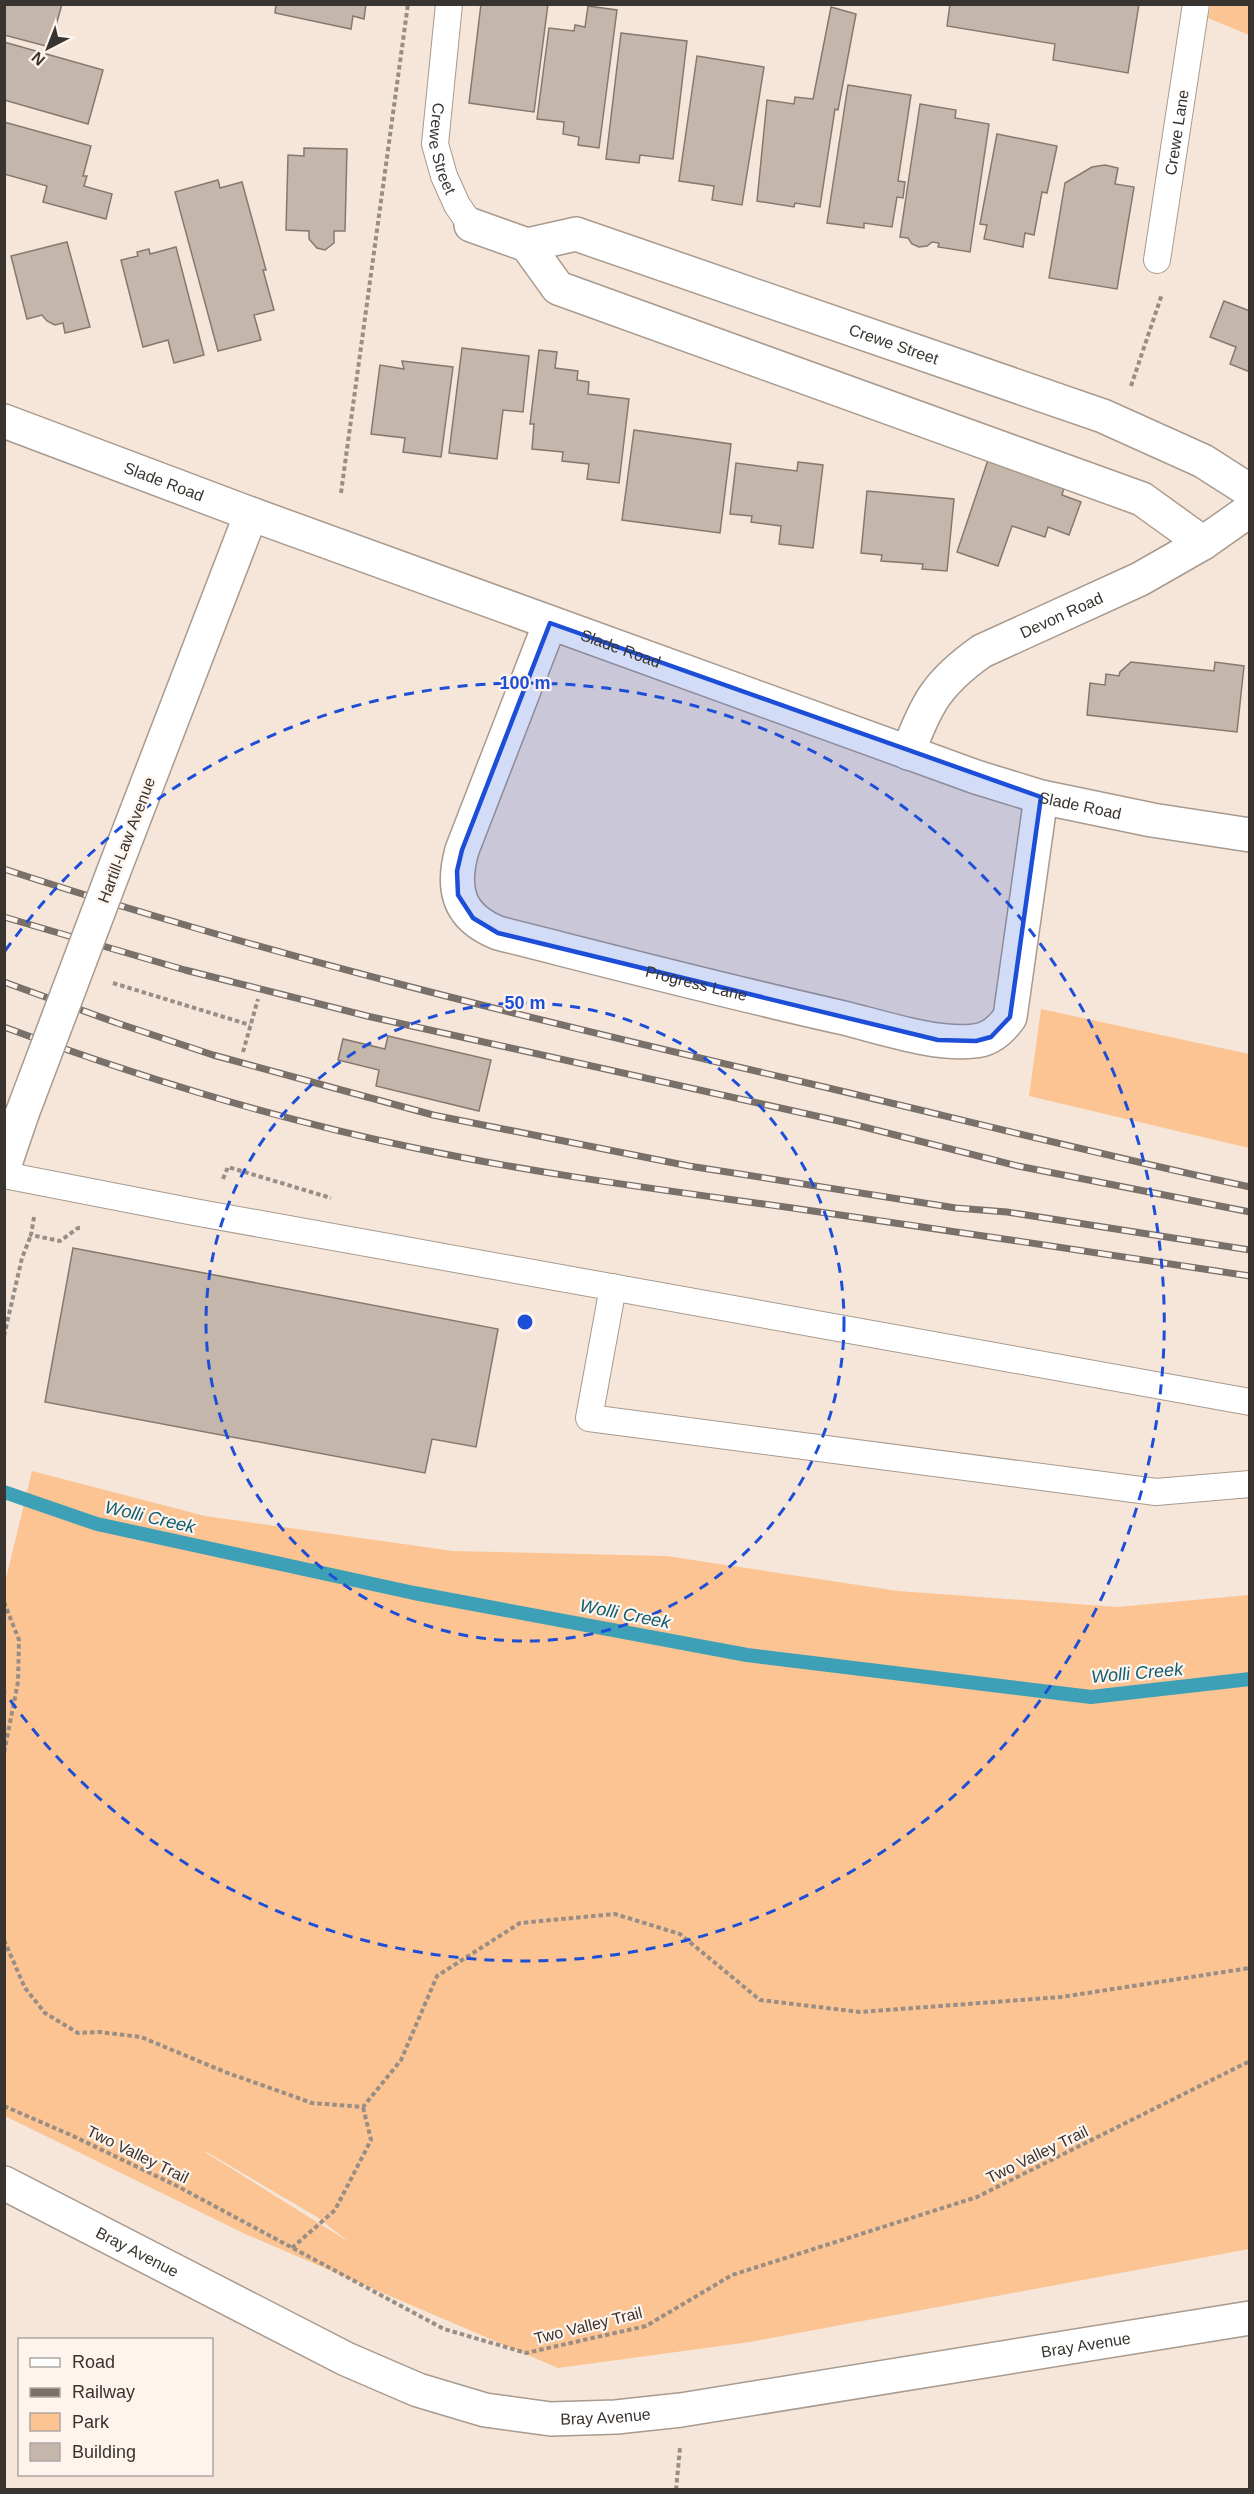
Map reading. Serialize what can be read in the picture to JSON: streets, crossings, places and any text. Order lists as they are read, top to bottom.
{
  "streets": {
    "street": [
      "Crewe Street",
      "Slade Road",
      "Devon Road",
      "Hartill-Law Avenue",
      "Progress Lane",
      "Bray Avenue"
    ],
    "lane": ["Crewe Lane"],
    "path": ["Two Valley Trail"]
  },
  "crossings": [
    ["Slade Road", "Devon Road"],
    ["Slade Road", "Hartill-Law Avenue"],
    ["Slade Road", "Progress Lane"]
  ],
  "water": ["Wolli Creek"],
  "legend": [
    "Road",
    "Railway",
    "Park",
    "Building"
  ],
  "north": "bottom left",
  "rings": ["100 m", "50 m"]
}
